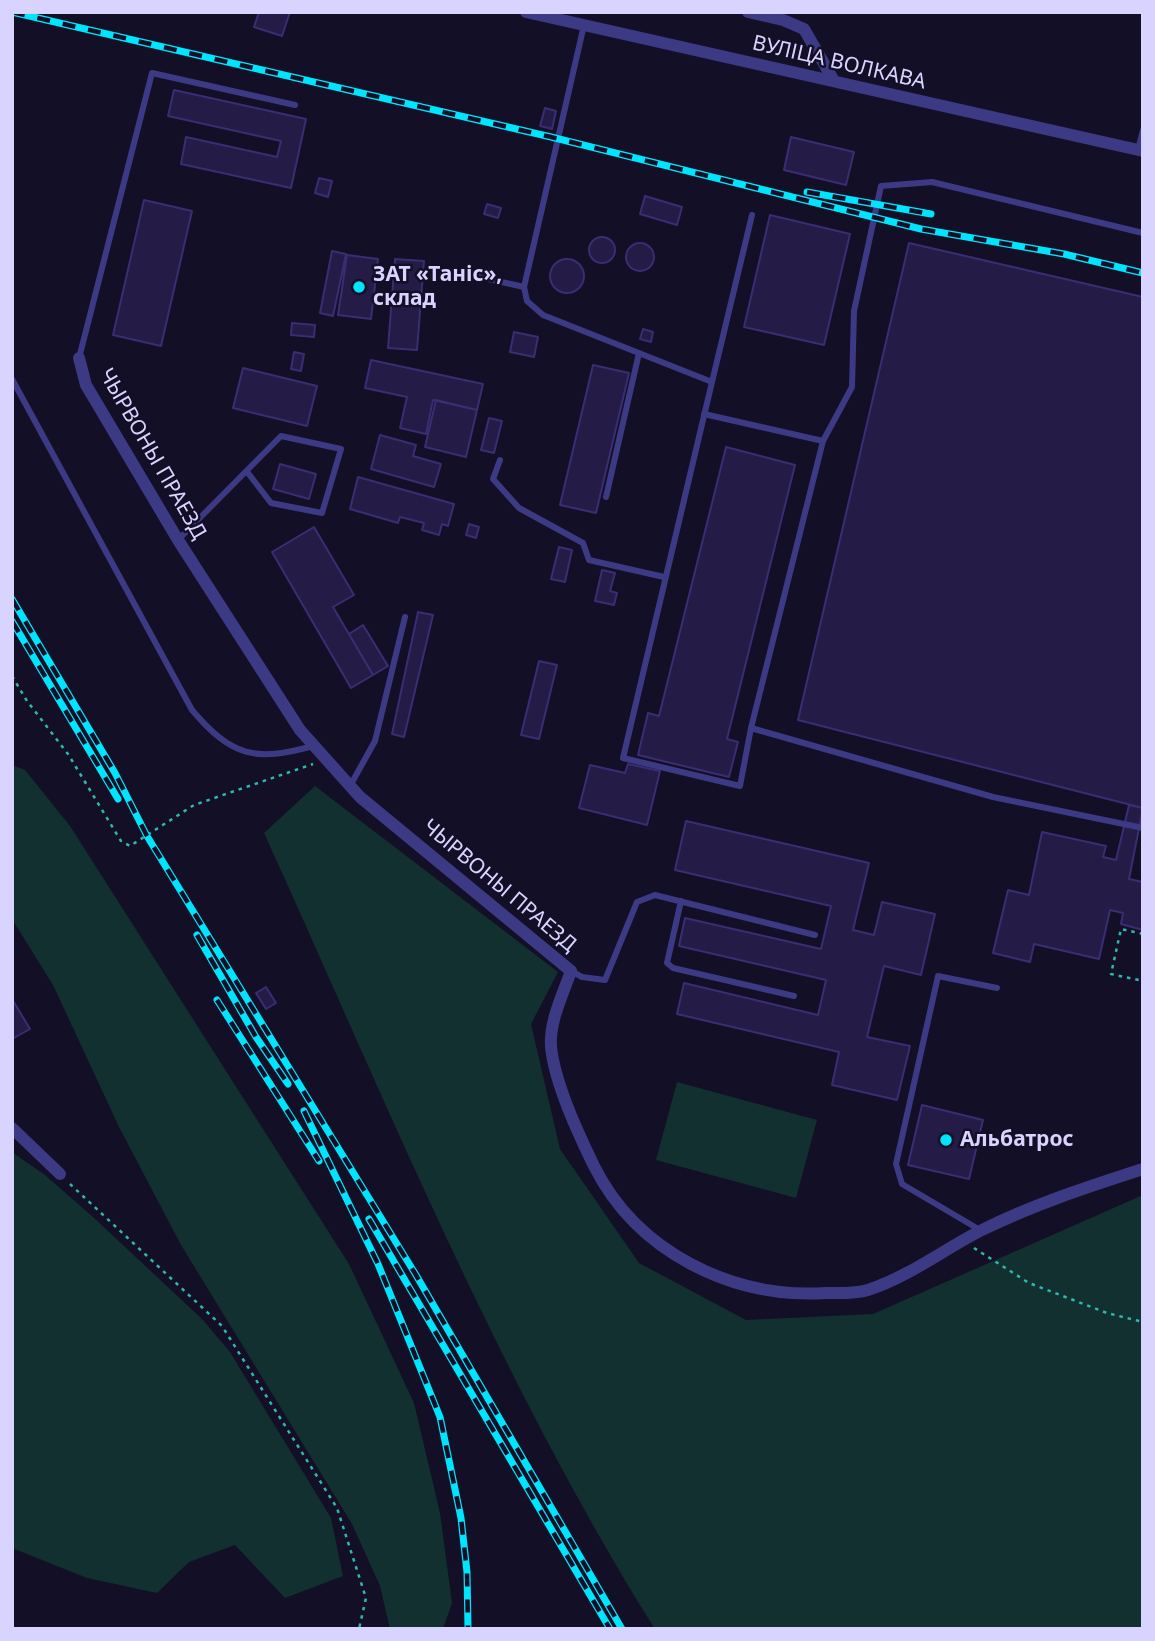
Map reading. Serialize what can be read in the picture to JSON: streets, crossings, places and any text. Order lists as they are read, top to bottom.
{
  "streets": {
    "street": ["ВУЛІЦА ВОЛКАВА", "ЧЫРВОНЫ ПРАЕЗД"]
  },
  "places": ["ЗАТ «Таніс», склад", "Альбатрос"]
}
